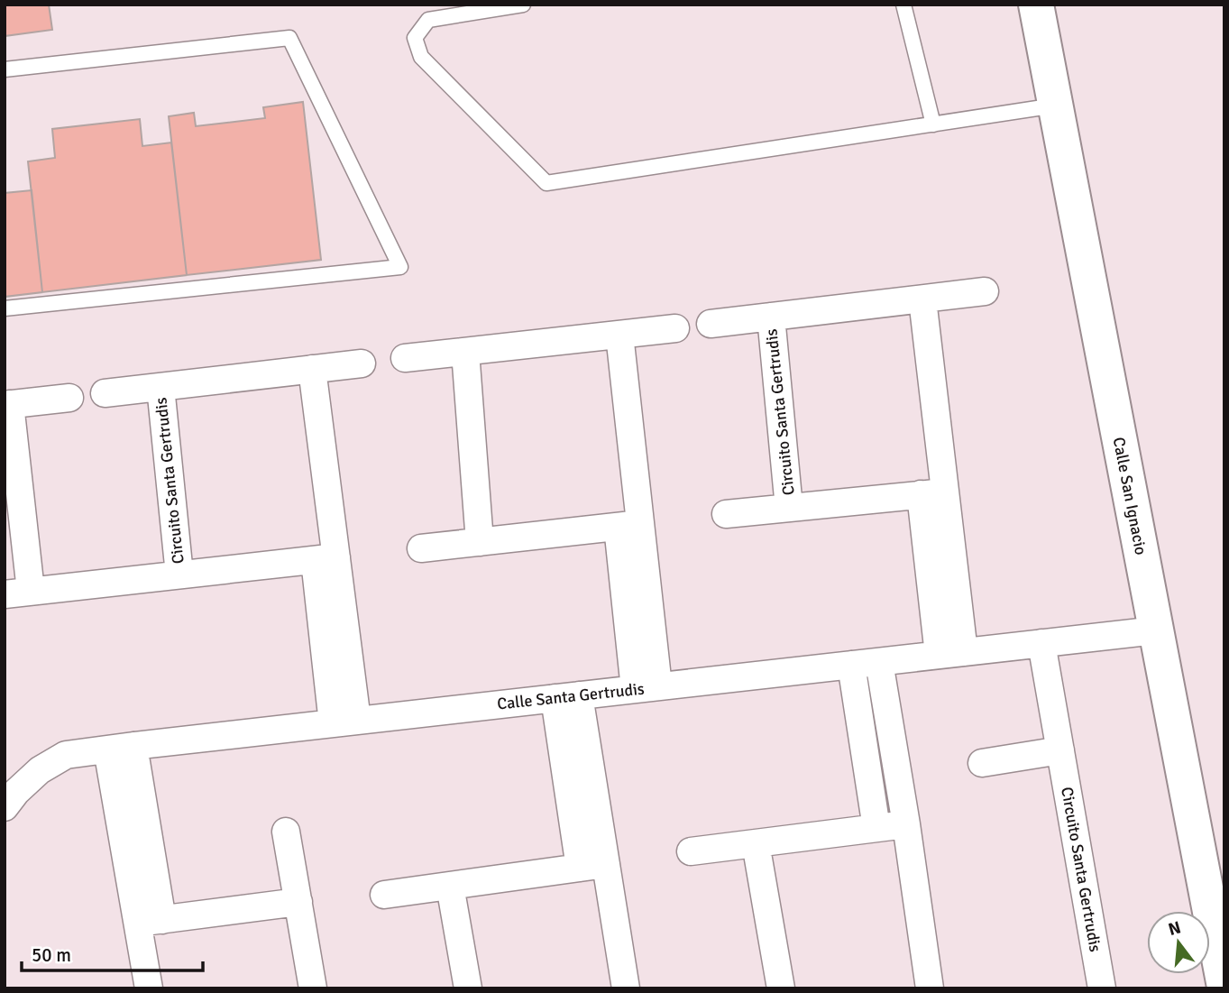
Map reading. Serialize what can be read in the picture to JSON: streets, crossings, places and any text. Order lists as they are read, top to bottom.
{
  "streets": {
    "street": ["Circuito Santa Gertrudis", "Calle San Ignacio", "Calle Santa Gertrudis"]
  },
  "crossings": [
    ["Circuito Santa Gertrudis", "Calle Santa Gertrudis"],
    ["Calle San Ignacio", "Calle Santa Gertrudis"]
  ],
  "scale_bar": "50 m",
  "north": "top"
}
